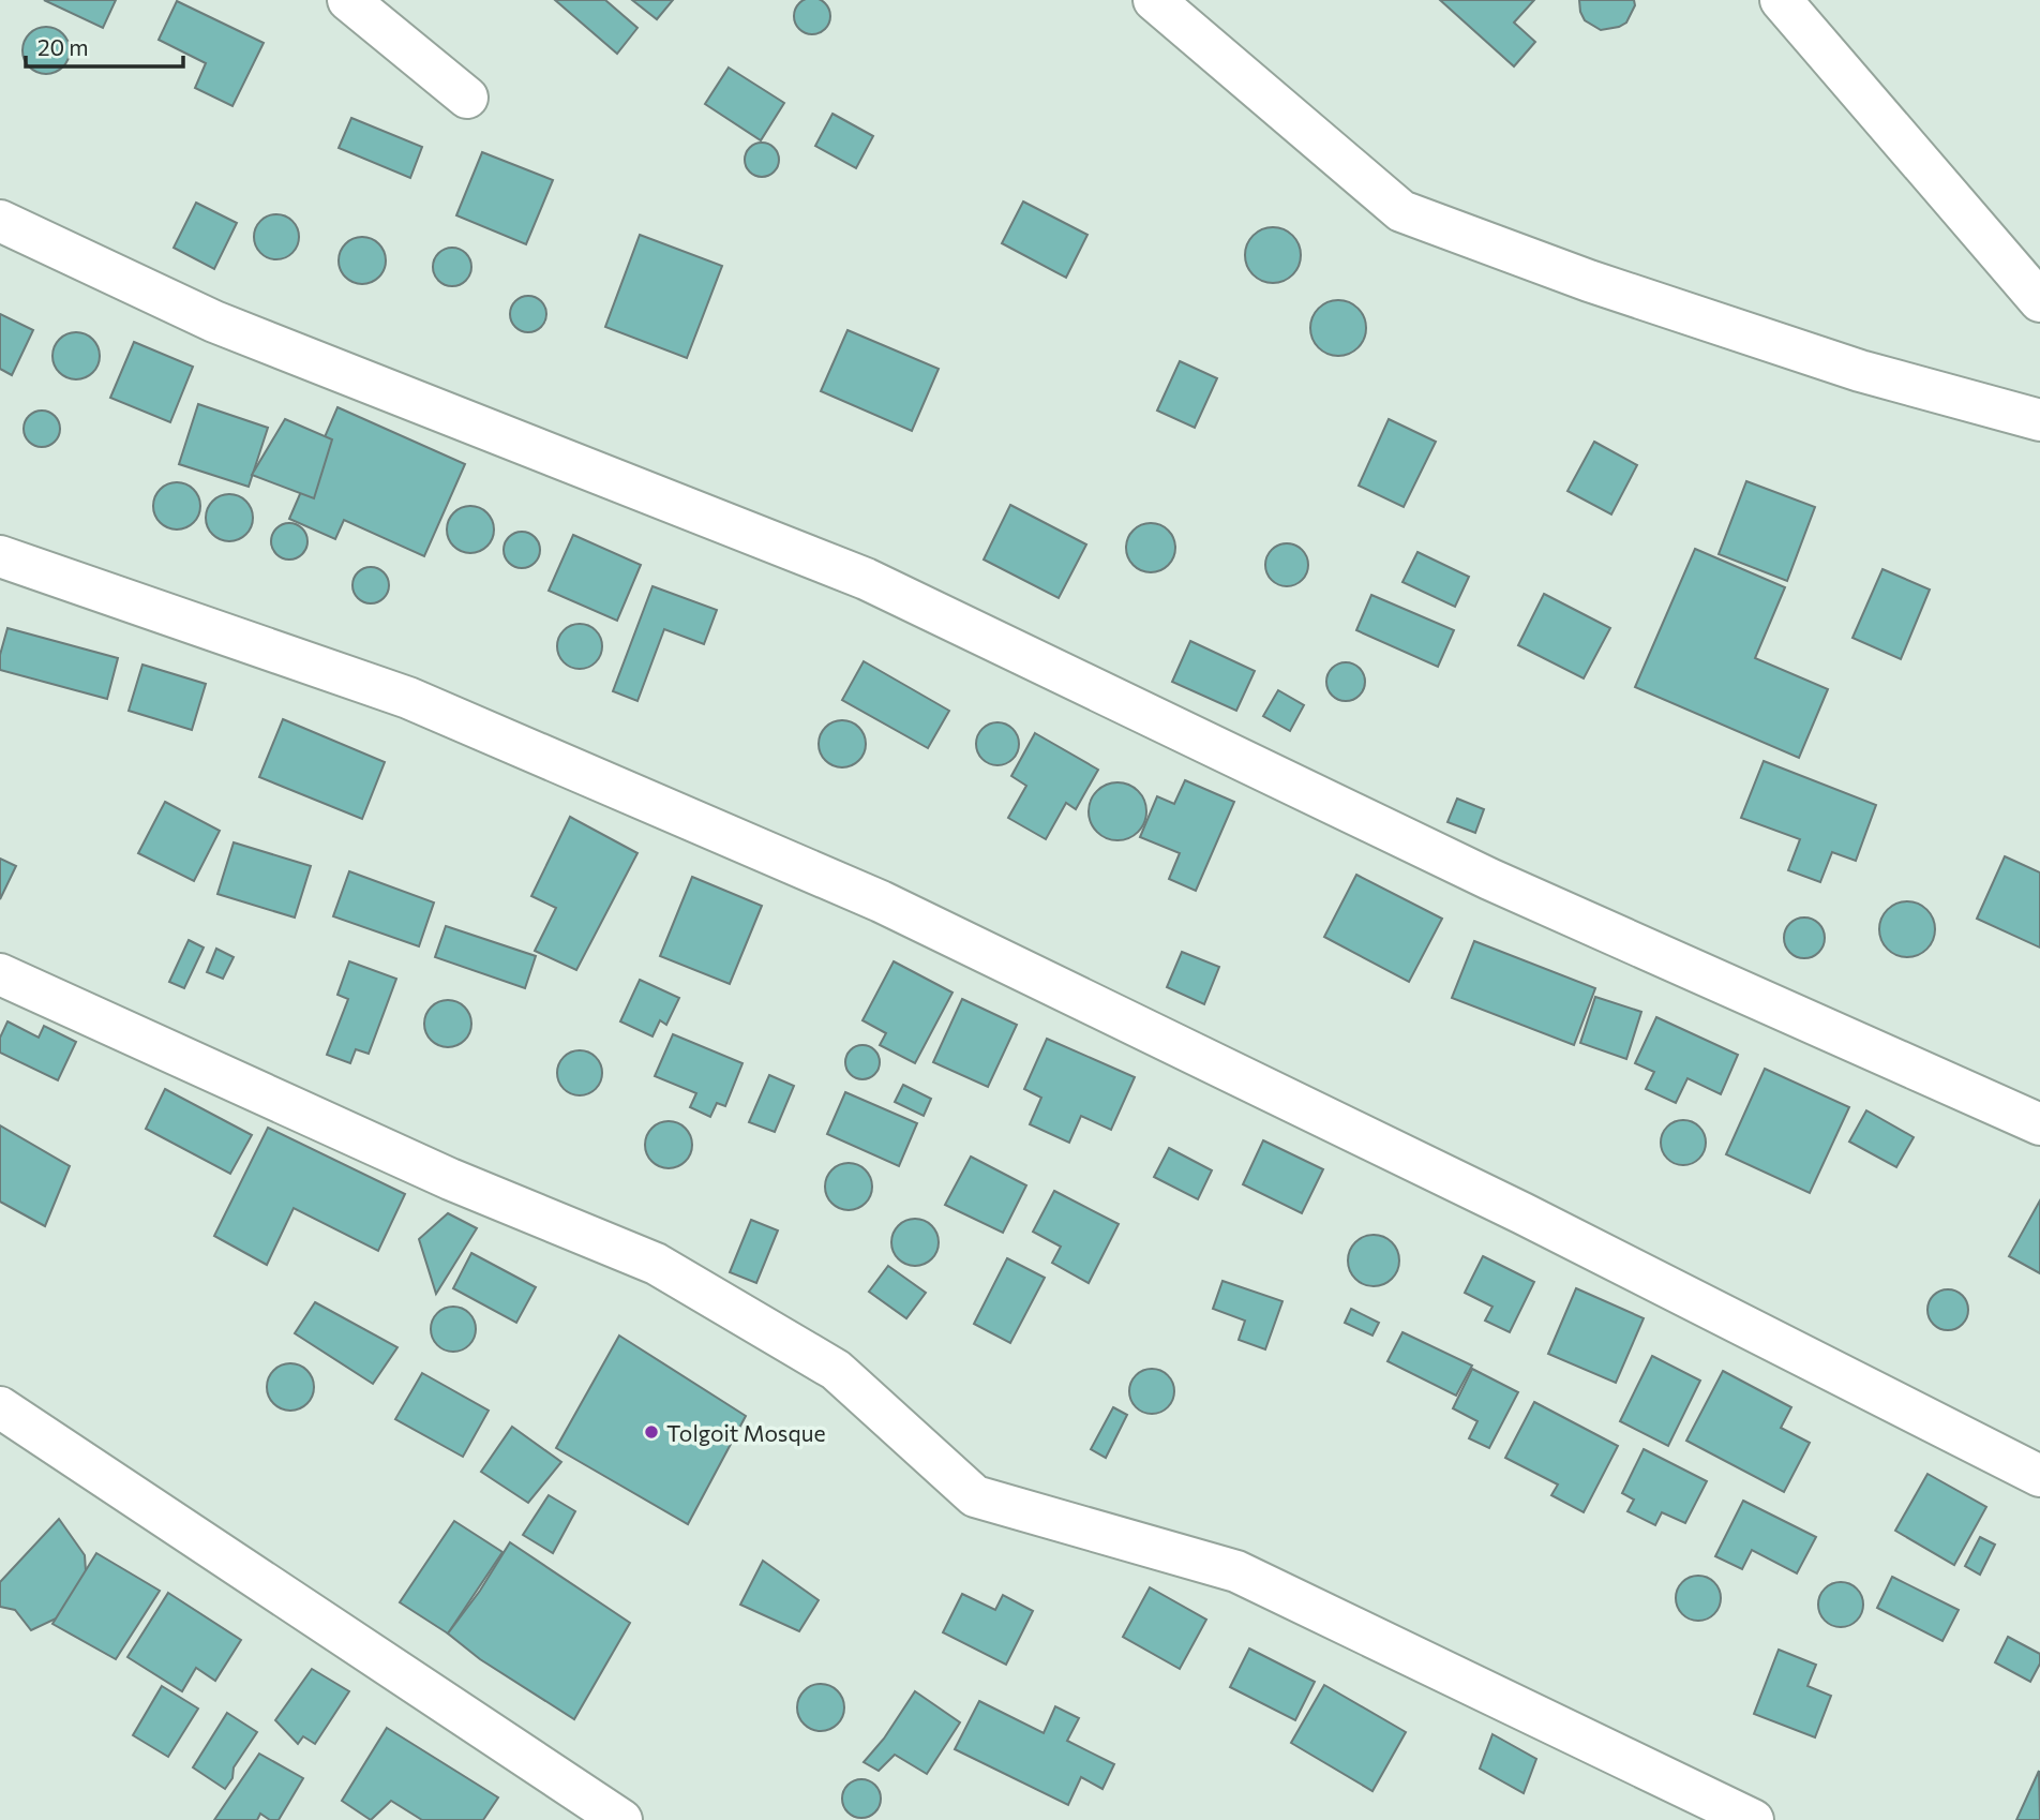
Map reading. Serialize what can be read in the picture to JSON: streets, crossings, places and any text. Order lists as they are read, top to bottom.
{
  "places": ["Tolgoit Mosque"],
  "scale_bar": "20 m"
}
